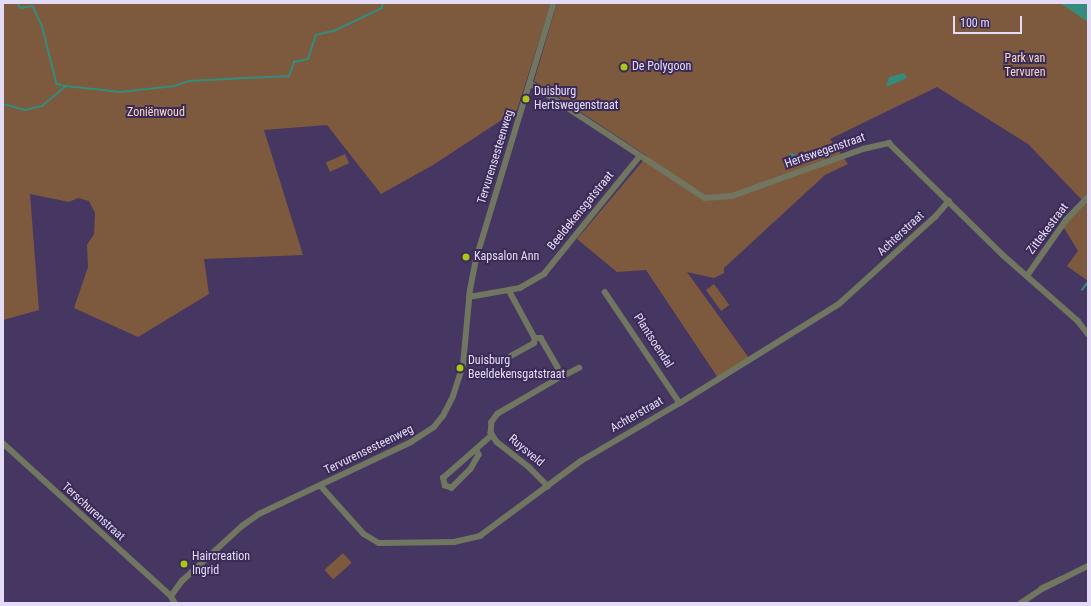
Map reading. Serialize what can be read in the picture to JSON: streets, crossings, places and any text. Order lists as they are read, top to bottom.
{
  "streets": {
    "street": [
      "Hertswegenstraat",
      "Tervurensesteenweg",
      "Beeldekensgatstraat",
      "Zittekestraat",
      "Achterstraat",
      "Plantsoendal",
      "Ruysveld",
      "Terschurenstraat"
    ]
  },
  "crossings": [
    ["Hertswegenstraat", "Tervurensesteenweg"],
    ["Hertswegenstraat", "Beeldekensgatstraat"],
    ["Hertswegenstraat", "Zittekestraat"],
    ["Hertswegenstraat", "Achterstraat"],
    ["Tervurensesteenweg", "Beeldekensgatstraat"],
    ["Tervurensesteenweg", "Achterstraat"],
    ["Tervurensesteenweg", "Terschurenstraat"],
    ["Achterstraat", "Plantsoendal"],
    ["Achterstraat", "Ruysveld"]
  ],
  "parks": ["Park van Tervuren", "Zoniënwoud"],
  "places": [
    "De Polygoon",
    "Duisburg Hertswegenstraat",
    "Kapsalon Ann",
    "Duisburg Beeldekensgatstraat",
    "Haircreation Ingrid"
  ],
  "scale_bar": "100 m"
}
